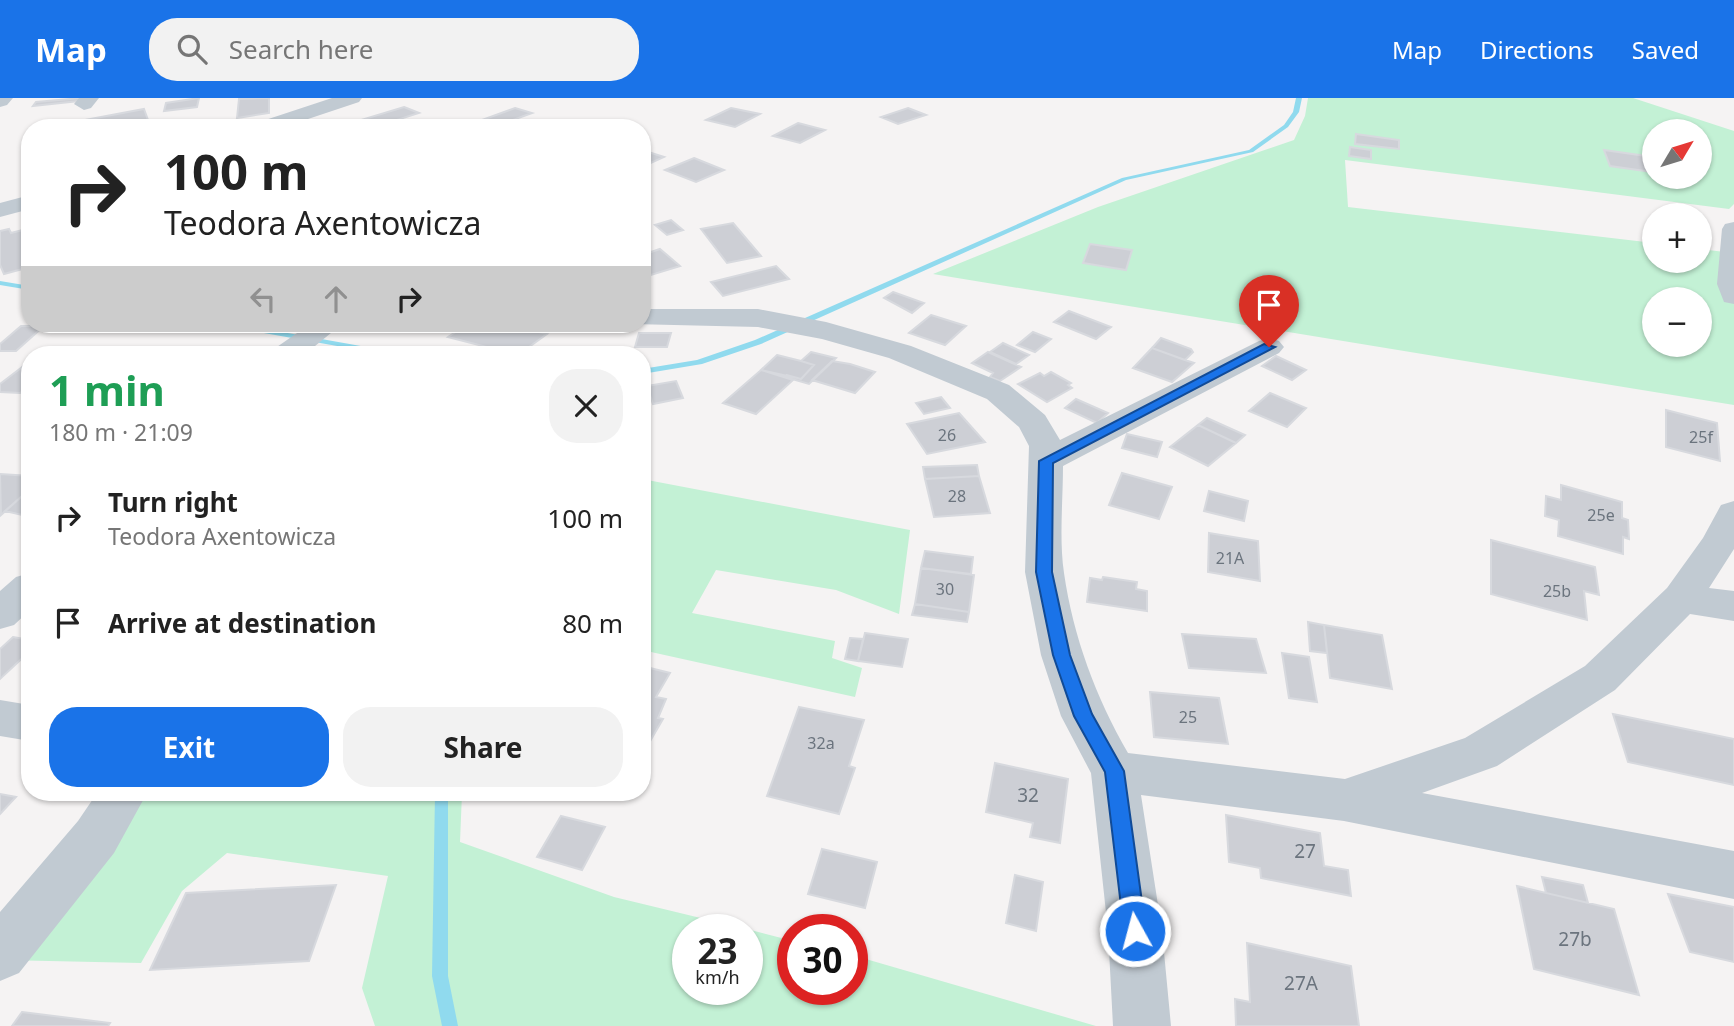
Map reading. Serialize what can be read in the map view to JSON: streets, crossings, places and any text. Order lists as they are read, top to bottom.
{
  "house_numbers": [
    "26",
    "25f",
    "28",
    "25e",
    "21A",
    "30",
    "25b",
    "25",
    "32a",
    "32",
    "27",
    "27b",
    "27A"
  ],
  "north": "top right",
  "page": {
    "header": "Map",
    "search": "Search here",
    "nav": ["Map", "Directions", "Saved"],
    "map_buttons": ["+", "−"],
    "turn": ["100 m", "Teodora Axentowicza"],
    "heading": ["1 min", "180 m · 21:09"],
    "list": [
      {
        "name": "Turn right",
        "note": "Teodora Axentowicza",
        "value": "100 m"
      },
      {
        "name": "Arrive at destination",
        "value": "80 m"
      }
    ],
    "buttons": ["Exit", "Share"],
    "speed": "23 km/h",
    "limit": "30"
  }
}
